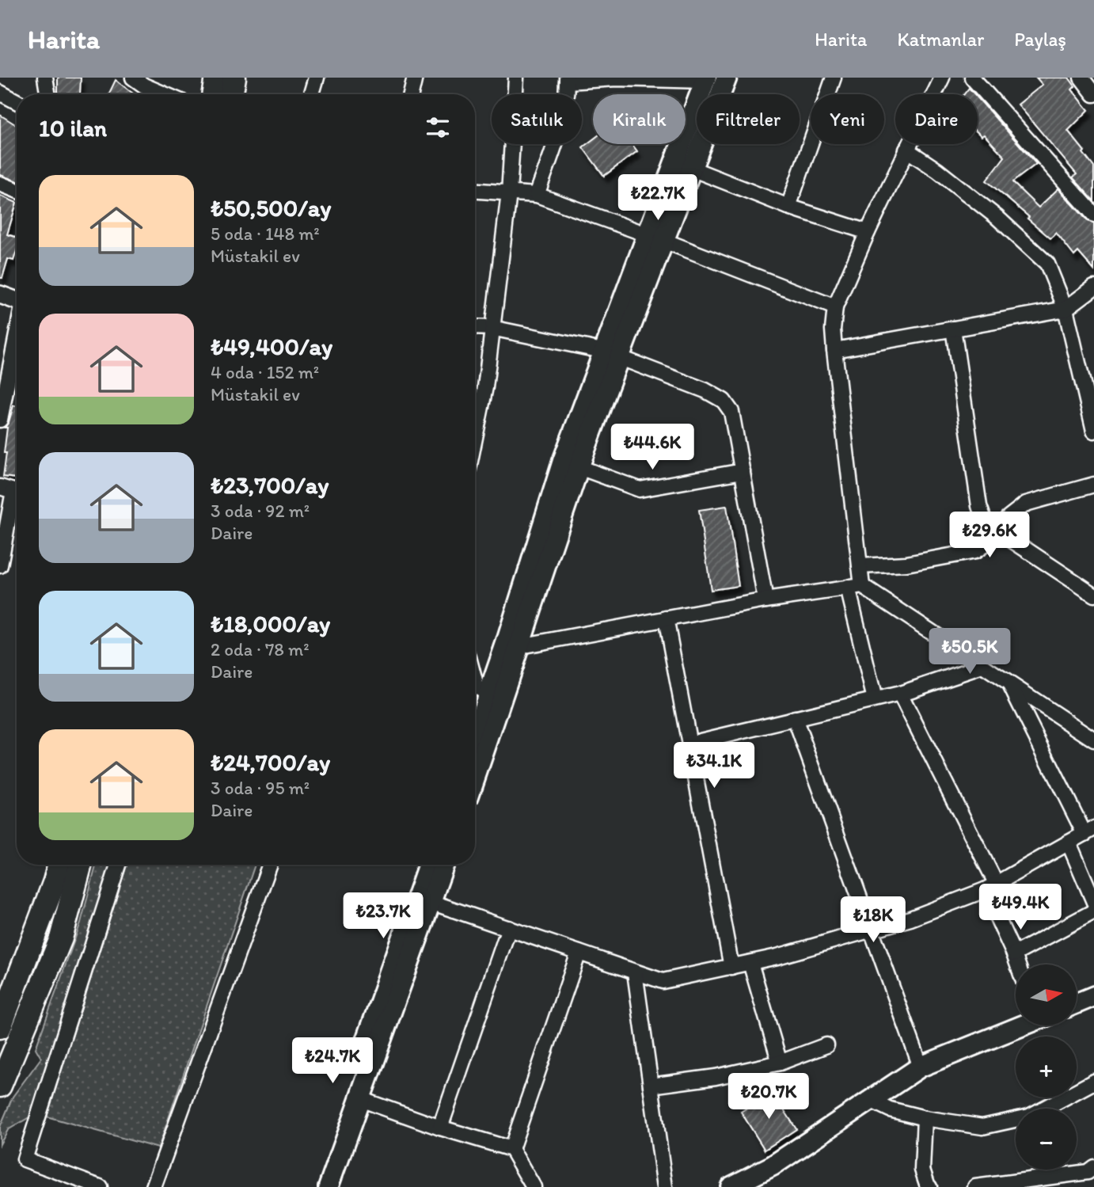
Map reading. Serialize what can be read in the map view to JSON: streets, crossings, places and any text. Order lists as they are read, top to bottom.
{
  "north": "right",
  "page": {
    "header": "Harita",
    "nav": ["Harita", "Katmanlar", "Paylaş"],
    "chip": [
      "Satılık",
      "Kiralık",
      "Filtreler",
      "Yeni",
      "Daire"
    ],
    "heading": "10 ilan",
    "list": [
      {
        "name": "₺50,500/ay",
        "note": "5 oda · 148 m² · Müstakil ev"
      },
      {
        "name": "₺49,400/ay",
        "note": "4 oda · 152 m² · Müstakil ev"
      },
      {
        "name": "₺23,700/ay",
        "note": "3 oda · 92 m² · Daire"
      },
      {
        "name": "₺18,000/ay",
        "note": "2 oda · 78 m² · Daire"
      },
      {
        "name": "₺24,700/ay",
        "note": "3 oda · 95 m² · Daire"
      }
    ],
    "price": [
      "₺22.7K",
      "₺44.6K",
      "₺29.6K",
      "₺50.5K",
      "₺34.1K",
      "₺49.4K",
      "₺23.7K",
      "₺18K",
      "₺24.7K",
      "₺20.7K"
    ],
    "map_buttons": ["+", "−"]
  }
}
